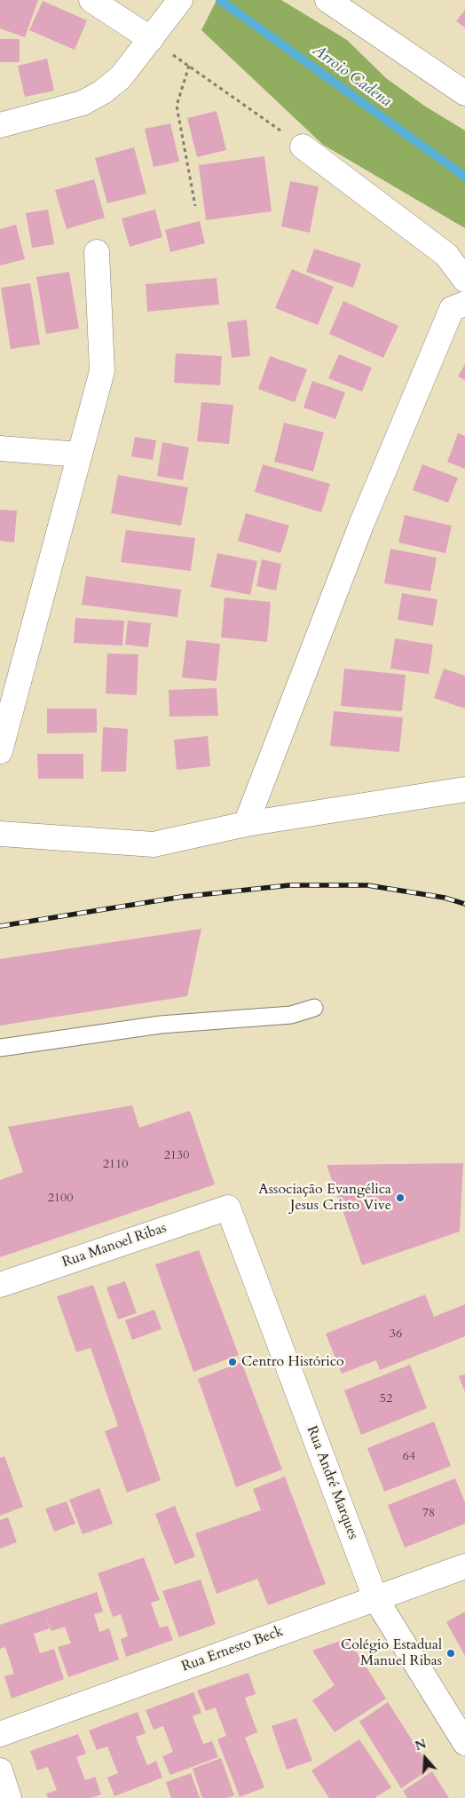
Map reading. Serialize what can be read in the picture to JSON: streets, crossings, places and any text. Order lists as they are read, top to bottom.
{
  "streets": {
    "street": ["Rua Manoel Ribas", "Rua André Marques", "Rua Ernesto Beck"]
  },
  "crossings": [
    ["Rua Manoel Ribas", "Rua André Marques"],
    ["Rua André Marques", "Rua Ernesto Beck"]
  ],
  "water": ["Arroio Cadena"],
  "places": ["Associação Evangélica Jesus Cristo Vive", "Centro Histórico", "Colégio Estadual Manuel Ribas"],
  "house_numbers": [
    "2130",
    "2110",
    "2100",
    "36",
    "52",
    "64",
    "78"
  ],
  "north": "top"
}
